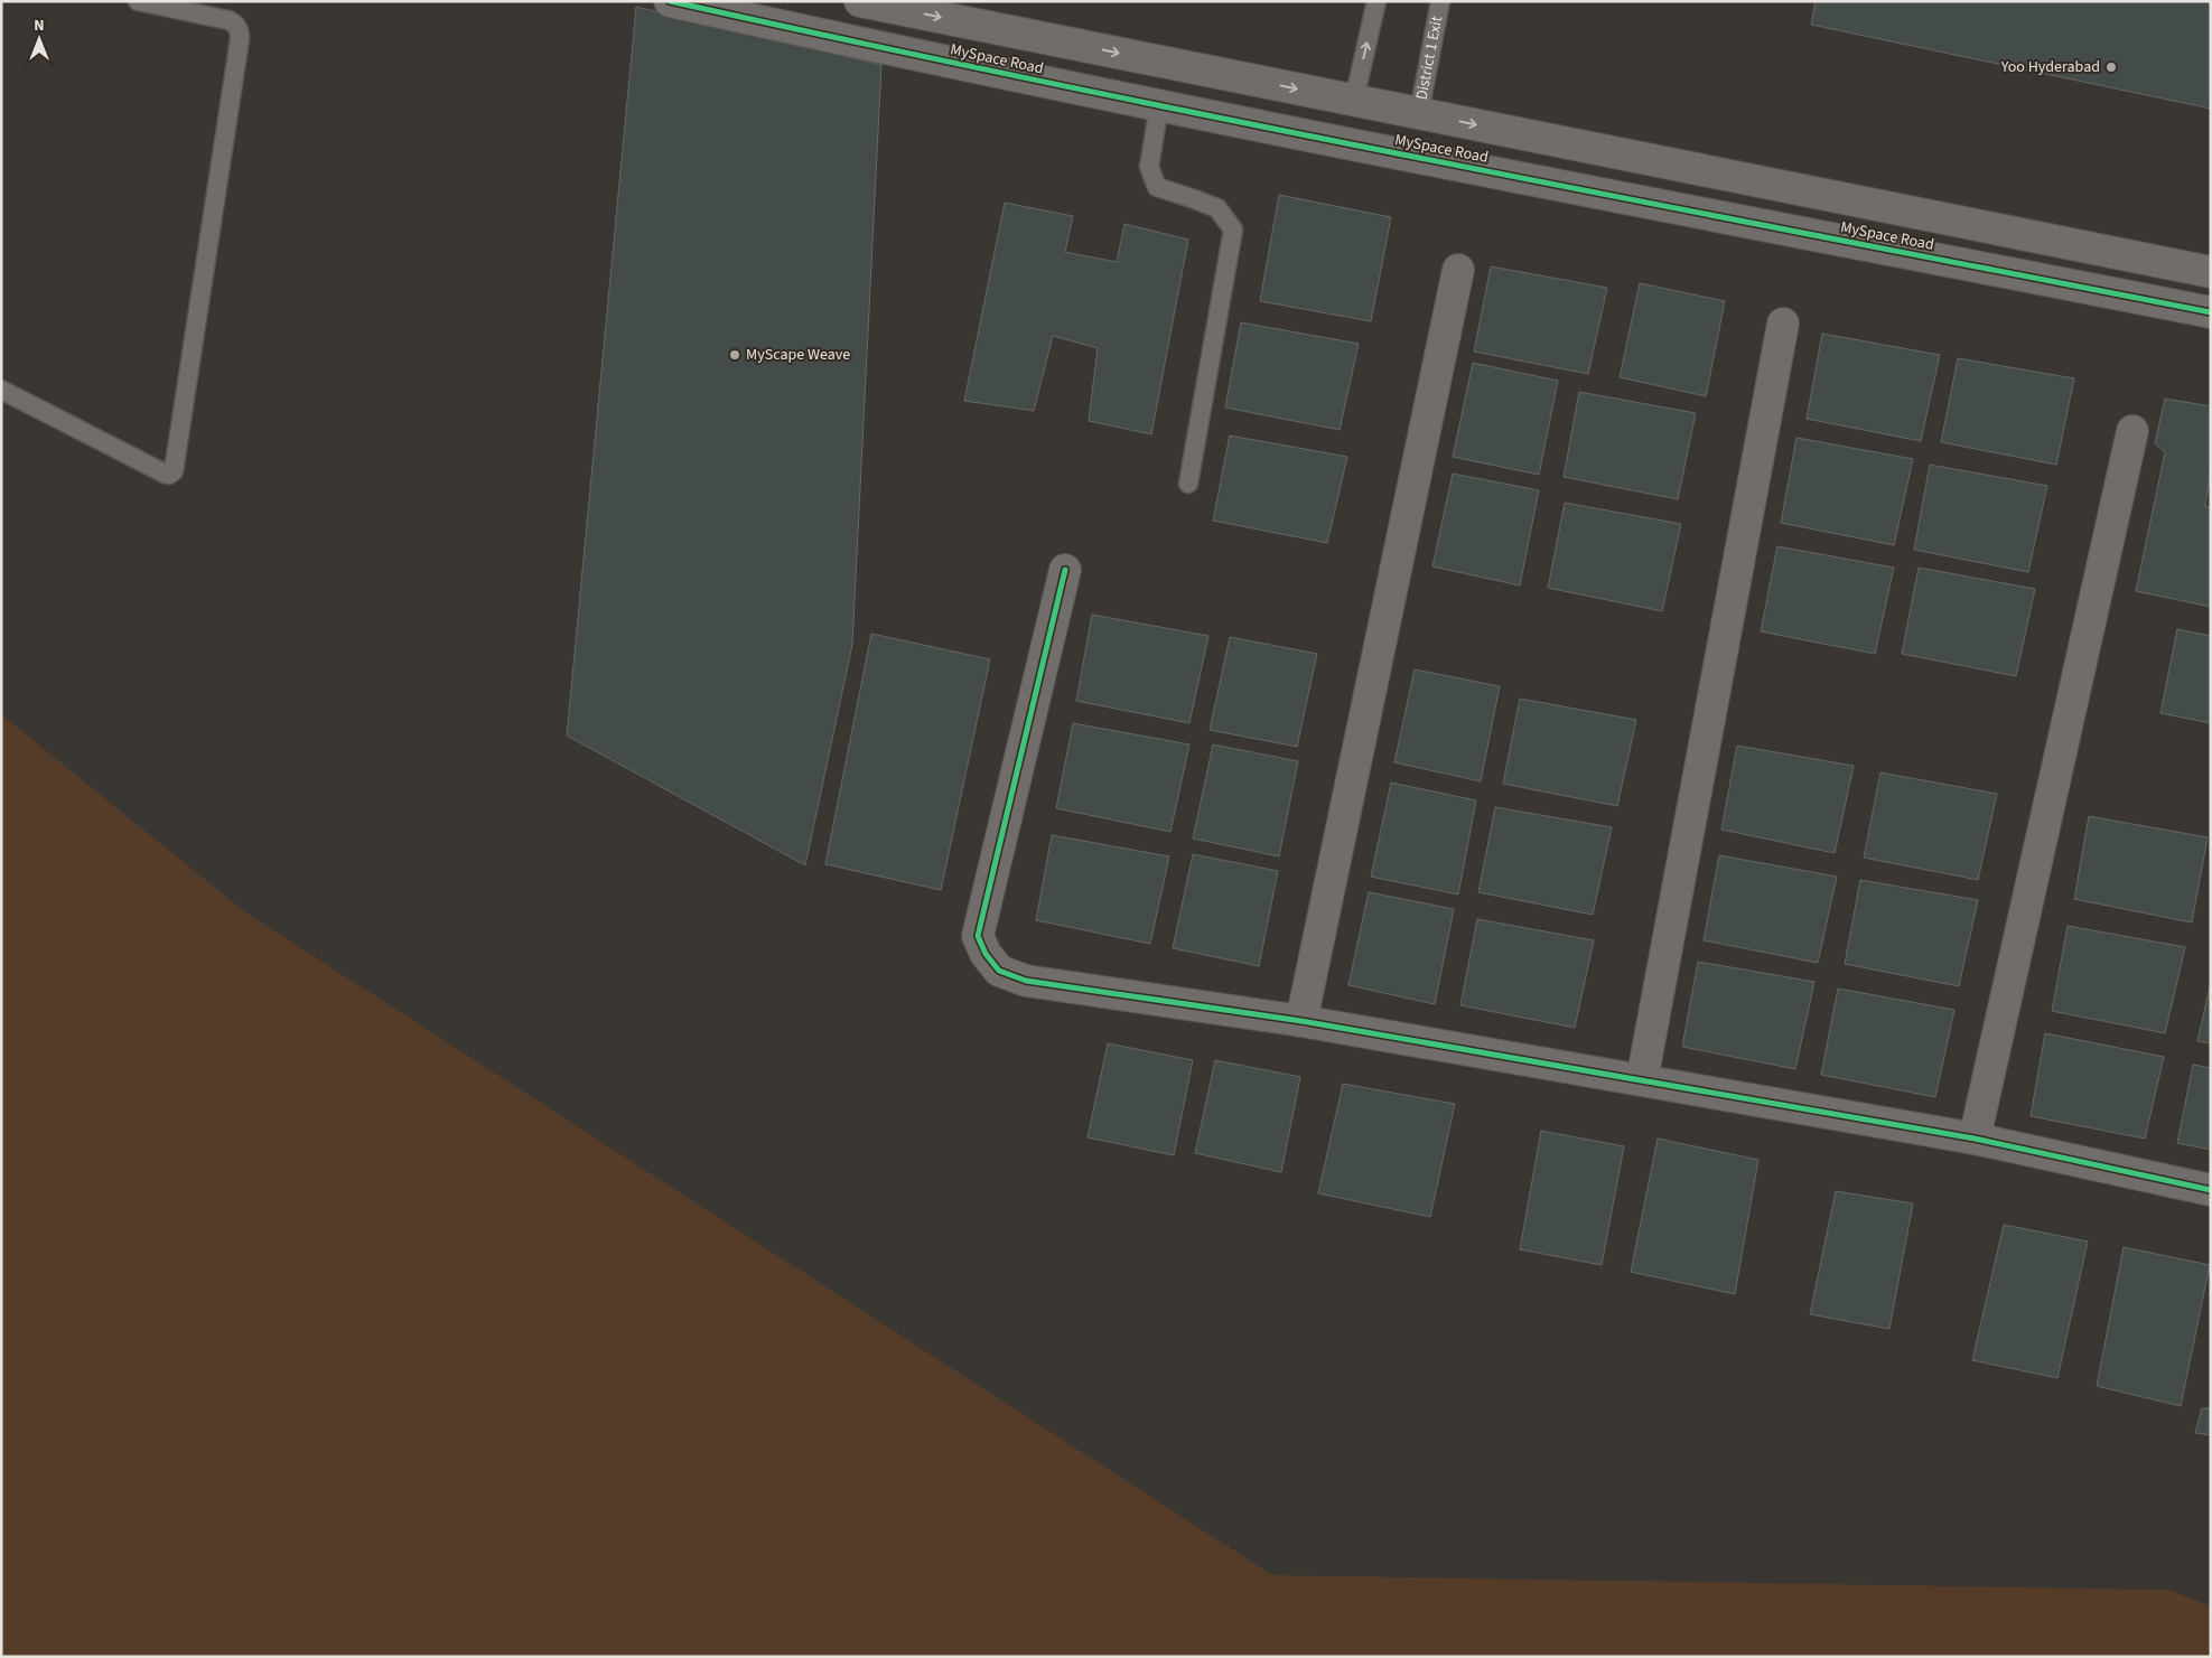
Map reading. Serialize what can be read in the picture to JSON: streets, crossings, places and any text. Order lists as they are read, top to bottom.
{
  "streets": {
    "street": ["MySpace Road"],
    "lane": ["District 1 Exit"]
  },
  "crossings": [
    ["District 1 Exit", "MySpace Road"]
  ],
  "places": ["Yoo Hyderabad", "MyScape Weave"],
  "north": "top"
}
